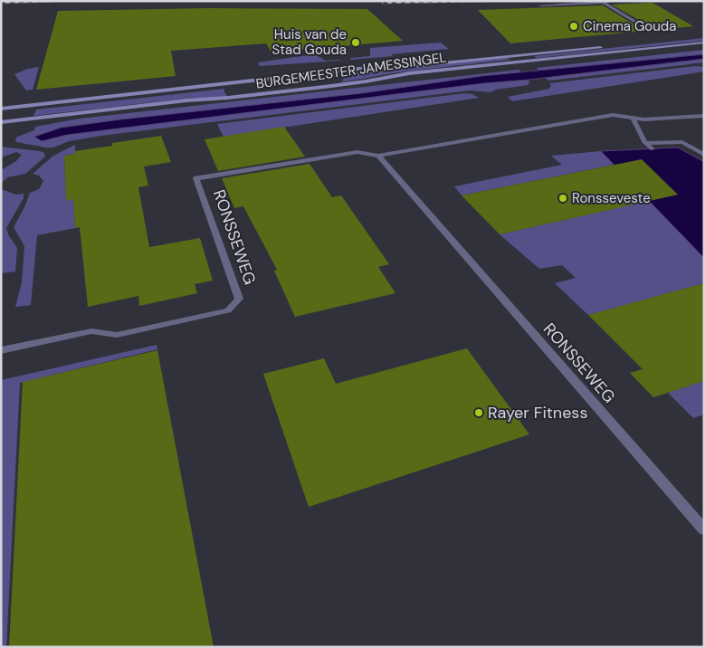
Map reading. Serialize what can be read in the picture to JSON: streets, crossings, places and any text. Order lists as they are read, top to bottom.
{
  "streets": {
    "main road": ["BURGEMEESTER JAMESSINGEL"],
    "street": ["RONSSEWEG"]
  },
  "places": [
    "Cinema Gouda",
    "Huis van de Stad Gouda",
    "Ronsseveste",
    "Rayer Fitness"
  ]
}
